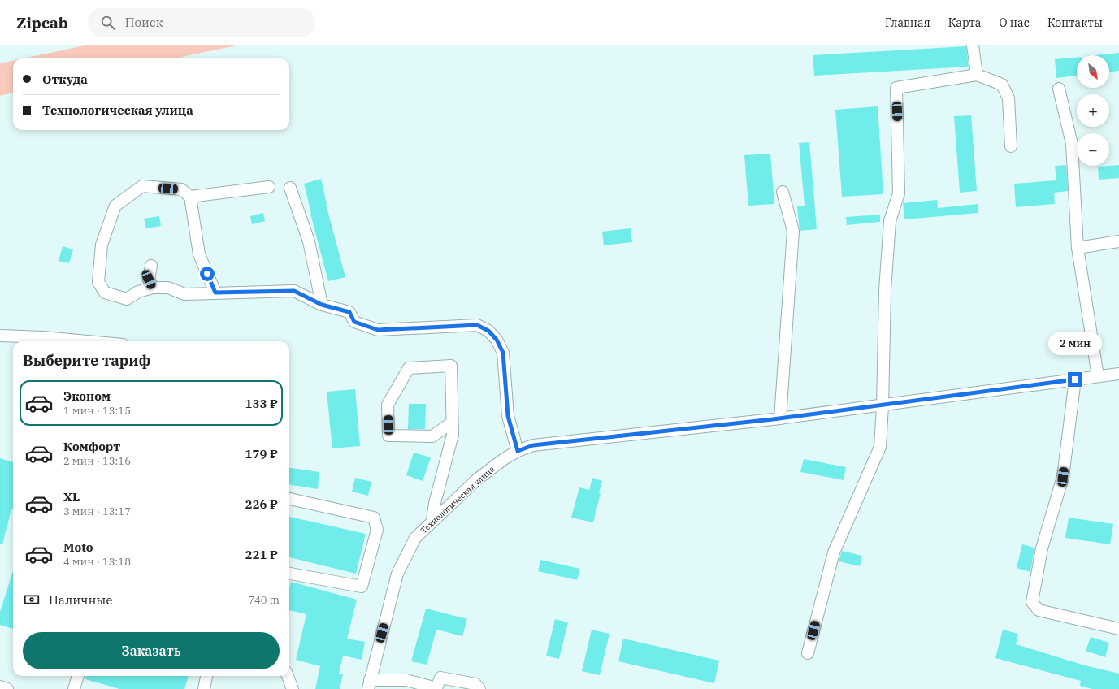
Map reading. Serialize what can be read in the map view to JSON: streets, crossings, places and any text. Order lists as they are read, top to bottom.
{
  "streets": {
    "street": ["Технологическая улица"]
  },
  "north": "bottom right",
  "page": {
    "header": "Zipcab",
    "search": "Поиск",
    "nav": [
      "Главная",
      "Карта",
      "О нас",
      "Контакты"
    ],
    "map_buttons": ["+", "−"],
    "banner": ["Откуда", "Технологическая улица"],
    "bubble": "2 мин",
    "heading": "Выберите тариф",
    "list": [
      {
        "name": "Эконом",
        "note": "1 мин · 13:15",
        "value": "133 ₽"
      },
      {
        "name": "Комфорт",
        "note": "2 мин · 13:16",
        "value": "179 ₽"
      },
      {
        "name": "XL",
        "note": "3 мин · 13:17",
        "value": "226 ₽"
      },
      {
        "name": "Moto",
        "note": "4 мин · 13:18",
        "value": "221 ₽"
      }
    ],
    "pay": ["Наличные", "740 m"],
    "buttons": "Заказать"
  }
}
